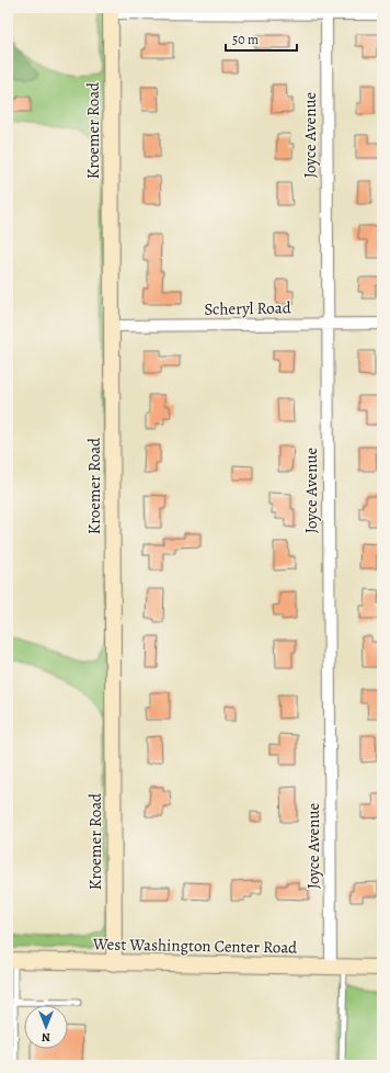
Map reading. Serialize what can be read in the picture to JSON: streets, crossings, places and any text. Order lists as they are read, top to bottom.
{
  "streets": {
    "street": [
      "Kroemer Road",
      "Joyce Avenue",
      "Scheryl Road",
      "West Washington Center Road"
    ]
  },
  "crossings": [
    ["Kroemer Road", "Scheryl Road"],
    ["Kroemer Road", "West Washington Center Road"],
    ["Joyce Avenue", "Scheryl Road"],
    ["Joyce Avenue", "West Washington Center Road"]
  ],
  "scale_bar": "50 m",
  "north": "bottom"
}
